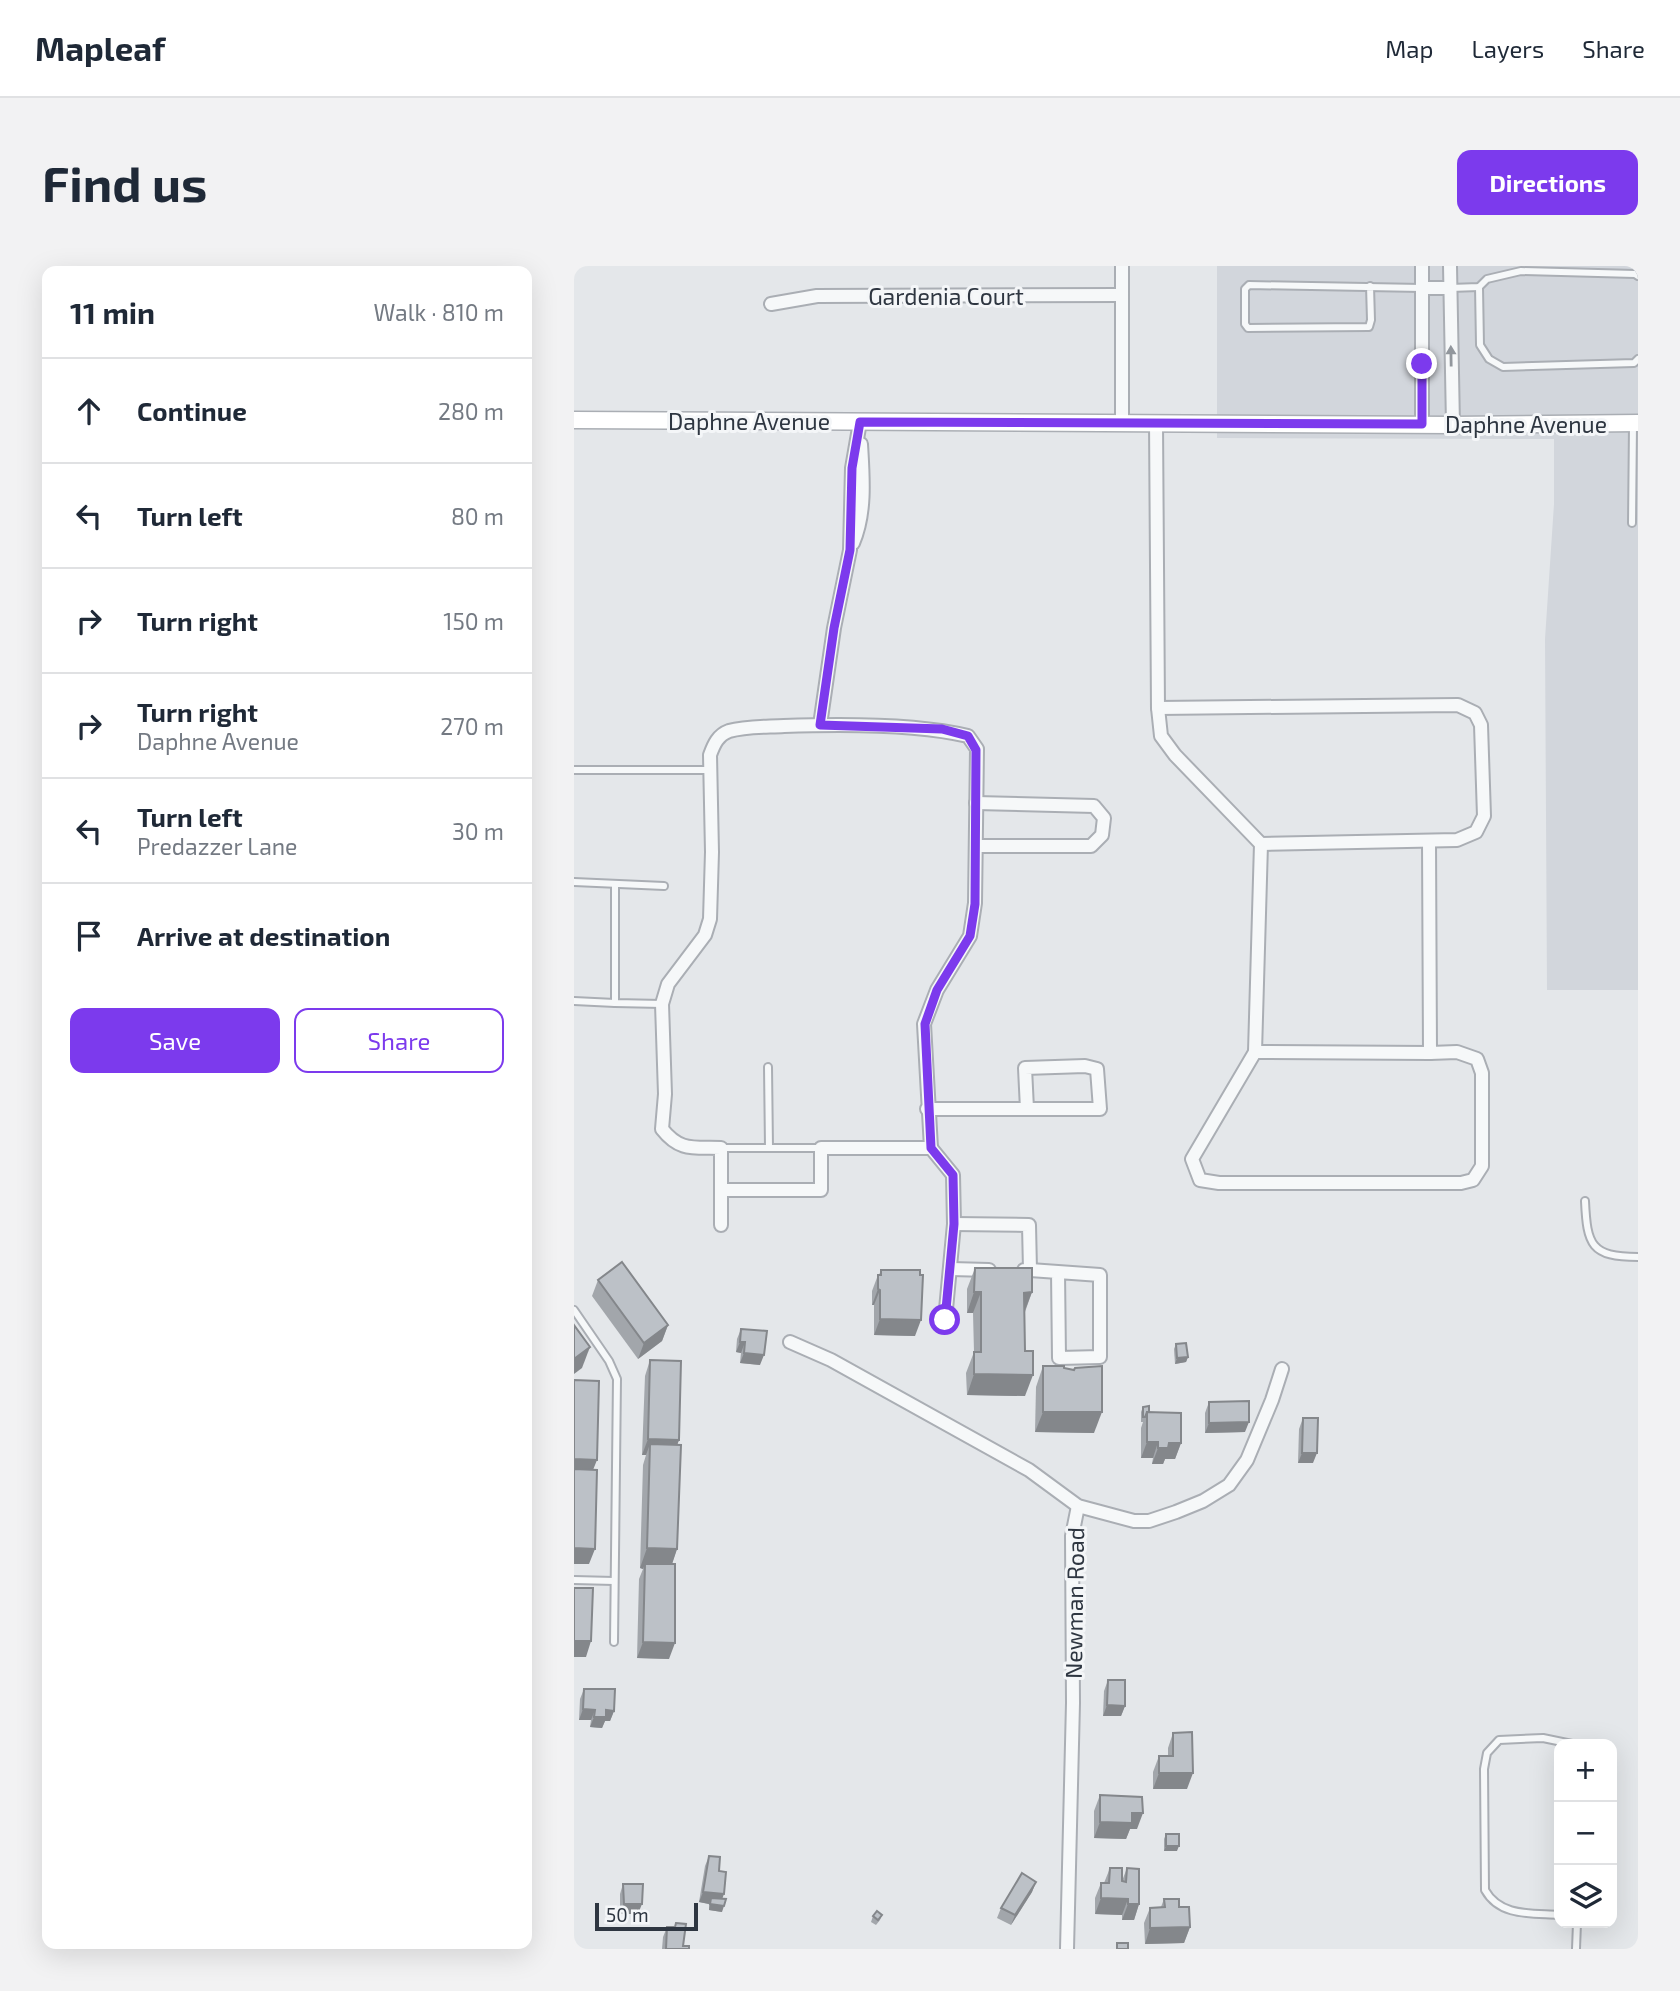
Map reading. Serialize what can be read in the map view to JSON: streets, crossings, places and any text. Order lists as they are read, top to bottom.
{
  "streets": {
    "street": ["Gardenia Court", "Daphne Avenue", "Newman Road"]
  },
  "scale_bar": "50 m",
  "page": {
    "header": "Mapleaf",
    "nav": ["Map", "Layers", "Share"],
    "buttons": [
      "Directions",
      ["Save", "Share"]
    ],
    "title": "Find us",
    "heading": ["11 min", "Walk · 810 m"],
    "list": [
      ["Continue", "280 m"],
      ["Turn left", "80 m"],
      ["Turn right", "150 m"],
      ["Turn right", "Daphne Avenue", "270 m"],
      ["Turn left", "Predazzer Lane", "30 m"],
      "Arrive at destination"
    ],
    "map_buttons": ["+", "−"],
    "scale": "50 m"
  }
}
